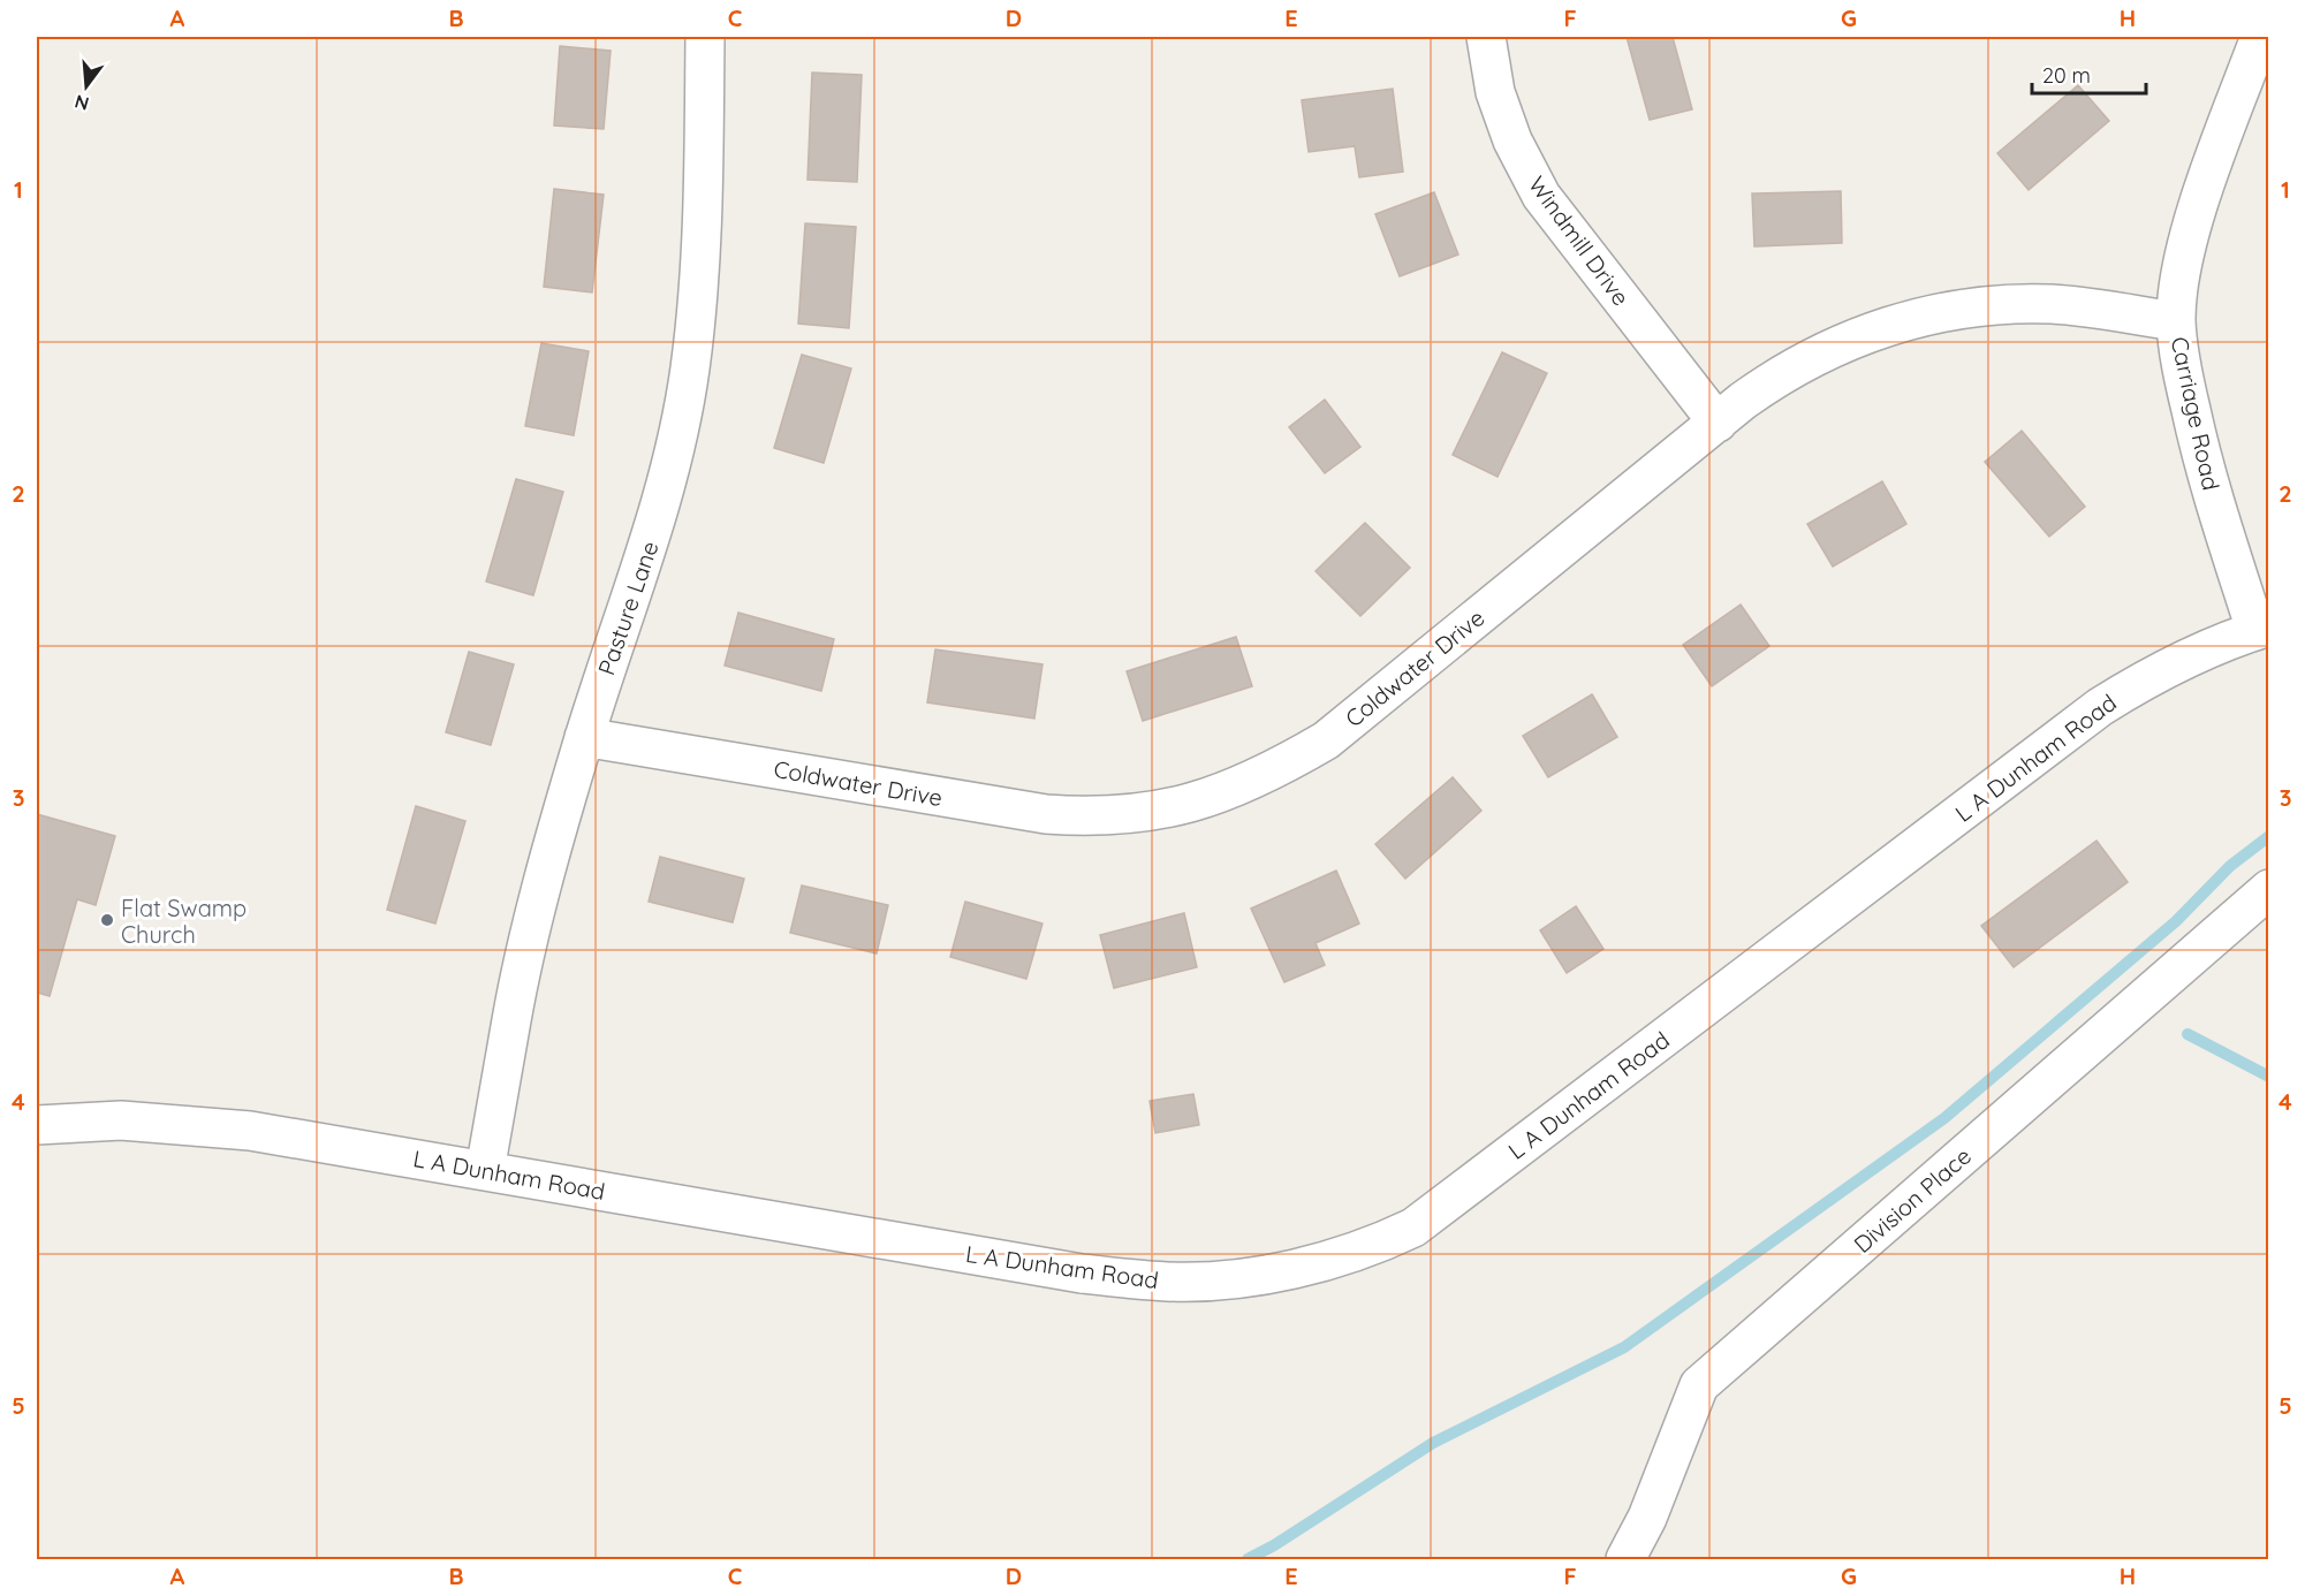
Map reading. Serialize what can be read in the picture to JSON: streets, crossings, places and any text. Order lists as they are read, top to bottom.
{
  "streets": {
    "street": [
      "Windmill Drive",
      "Carriage Road",
      "Pasture Lane",
      "Coldwater Drive",
      "L A Dunham Road",
      "Division Place"
    ]
  },
  "crossings": [
    ["Windmill Drive", "Coldwater Drive"],
    ["Carriage Road", "Coldwater Drive"],
    ["Carriage Road", "L A Dunham Road"],
    ["Pasture Lane", "Coldwater Drive"],
    ["Pasture Lane", "L A Dunham Road"]
  ],
  "places": ["Flat Swamp Church"],
  "scale_bar": "20 m",
  "north": "bottom",
  "grid": {
    "columns": [
      "A",
      "B",
      "C",
      "D",
      "E",
      "F",
      "G",
      "H"
    ],
    "rows": [
      "1",
      "2",
      "3",
      "4",
      "5"
    ]
  }
}
